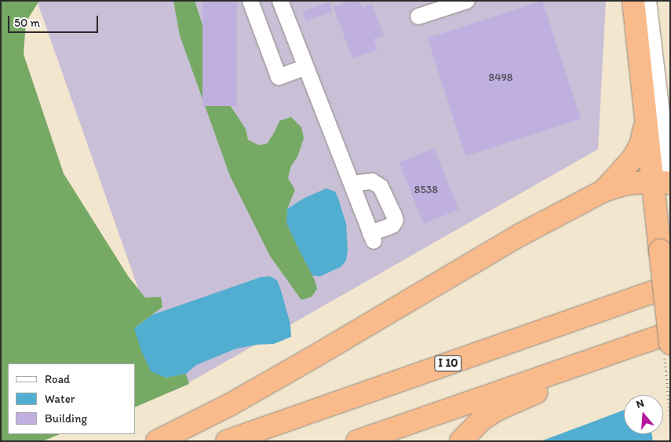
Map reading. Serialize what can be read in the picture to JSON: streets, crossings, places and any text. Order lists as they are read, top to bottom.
{
  "streets": {
    "highway": ["I 10"]
  },
  "house_numbers": ["8498", "8538"],
  "legend": ["Road", "Water", "Building"],
  "scale_bar": "50 m",
  "north": "top"
}
